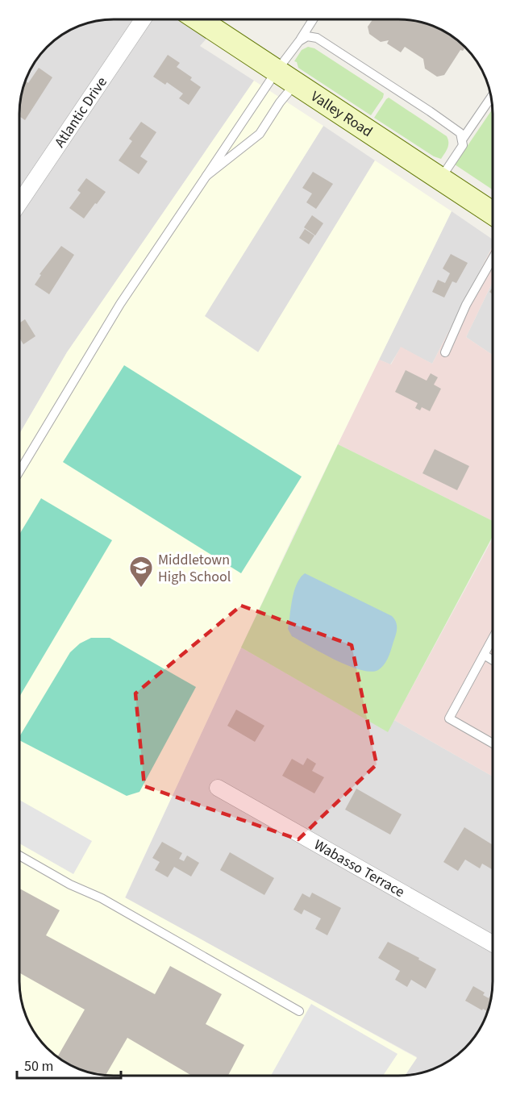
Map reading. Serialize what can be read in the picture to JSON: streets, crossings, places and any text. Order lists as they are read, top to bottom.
{
  "streets": {
    "main road": ["Valley Road"],
    "street": ["Atlantic Drive", "Wabasso Terrace"]
  },
  "places": {
    "school or university": ["Middletown High School"]
  },
  "scale_bar": "50 m"
}
